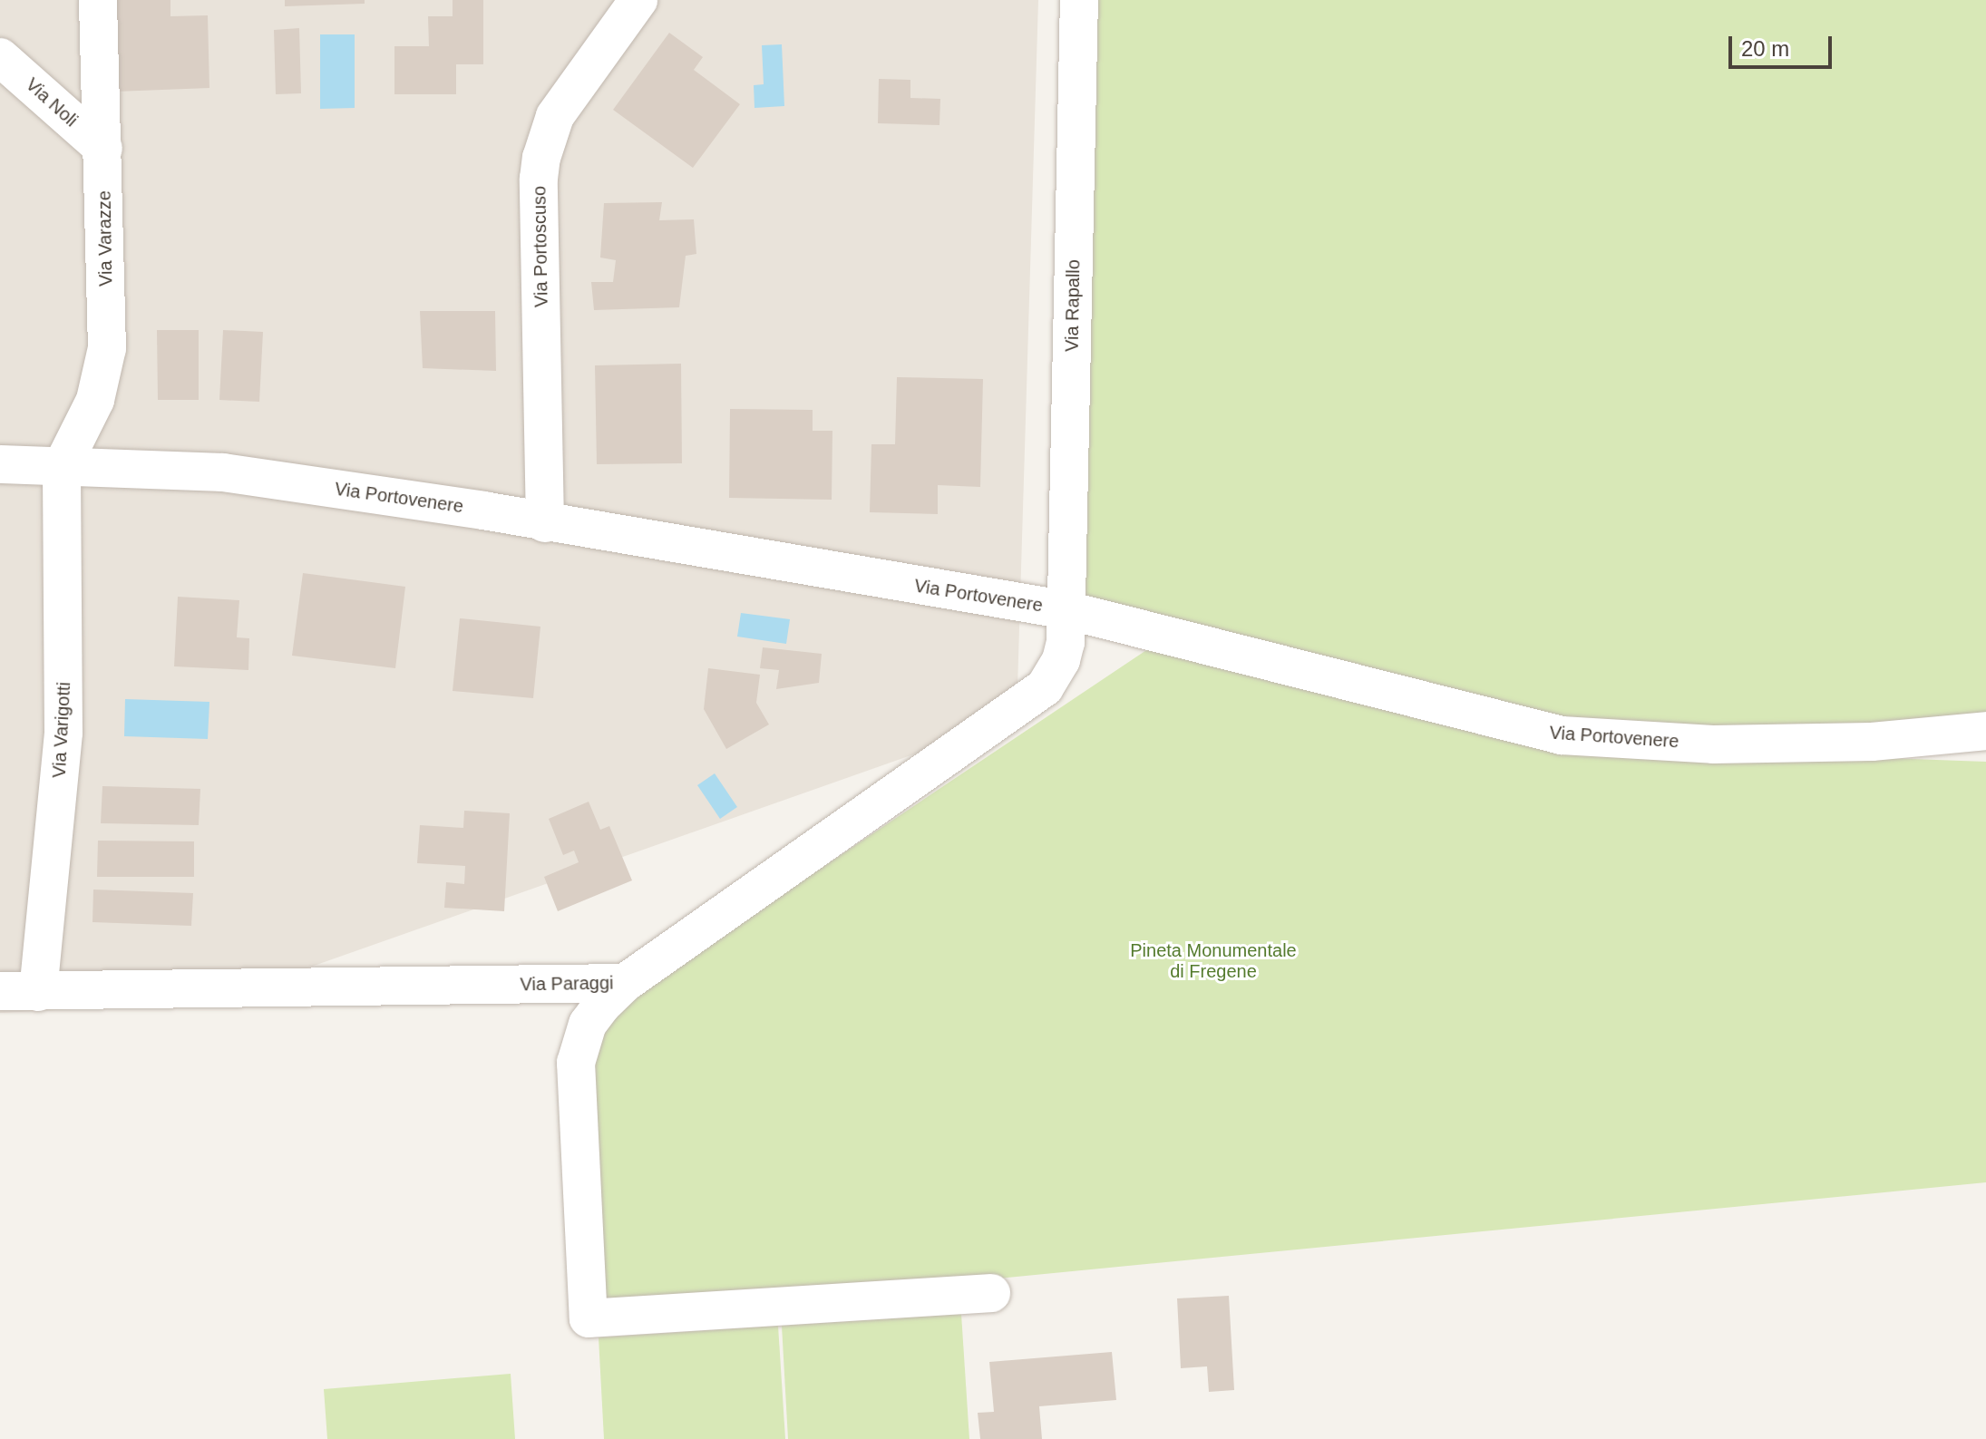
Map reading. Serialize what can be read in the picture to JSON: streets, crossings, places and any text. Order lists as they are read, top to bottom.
{
  "streets": {
    "street": [
      "Via Noli",
      "Via Varazze",
      "Via Portoscuso",
      "Via Rapallo",
      "Via Portovenere",
      "Via Varigotti",
      "Via Paraggi"
    ]
  },
  "crossings": [
    ["Via Noli", "Via Varazze"],
    ["Via Varazze", "Via Portovenere"],
    ["Via Varazze", "Via Varigotti"],
    ["Via Portoscuso", "Via Portovenere"],
    ["Via Rapallo", "Via Portovenere"],
    ["Via Rapallo", "Via Paraggi"],
    ["Via Portovenere", "Via Varigotti"],
    ["Via Portovenere", "Via Paraggi"],
    ["Via Varigotti", "Via Paraggi"]
  ],
  "parks": ["Pineta Monumentale di Fregene"],
  "scale_bar": "20 m"
}
